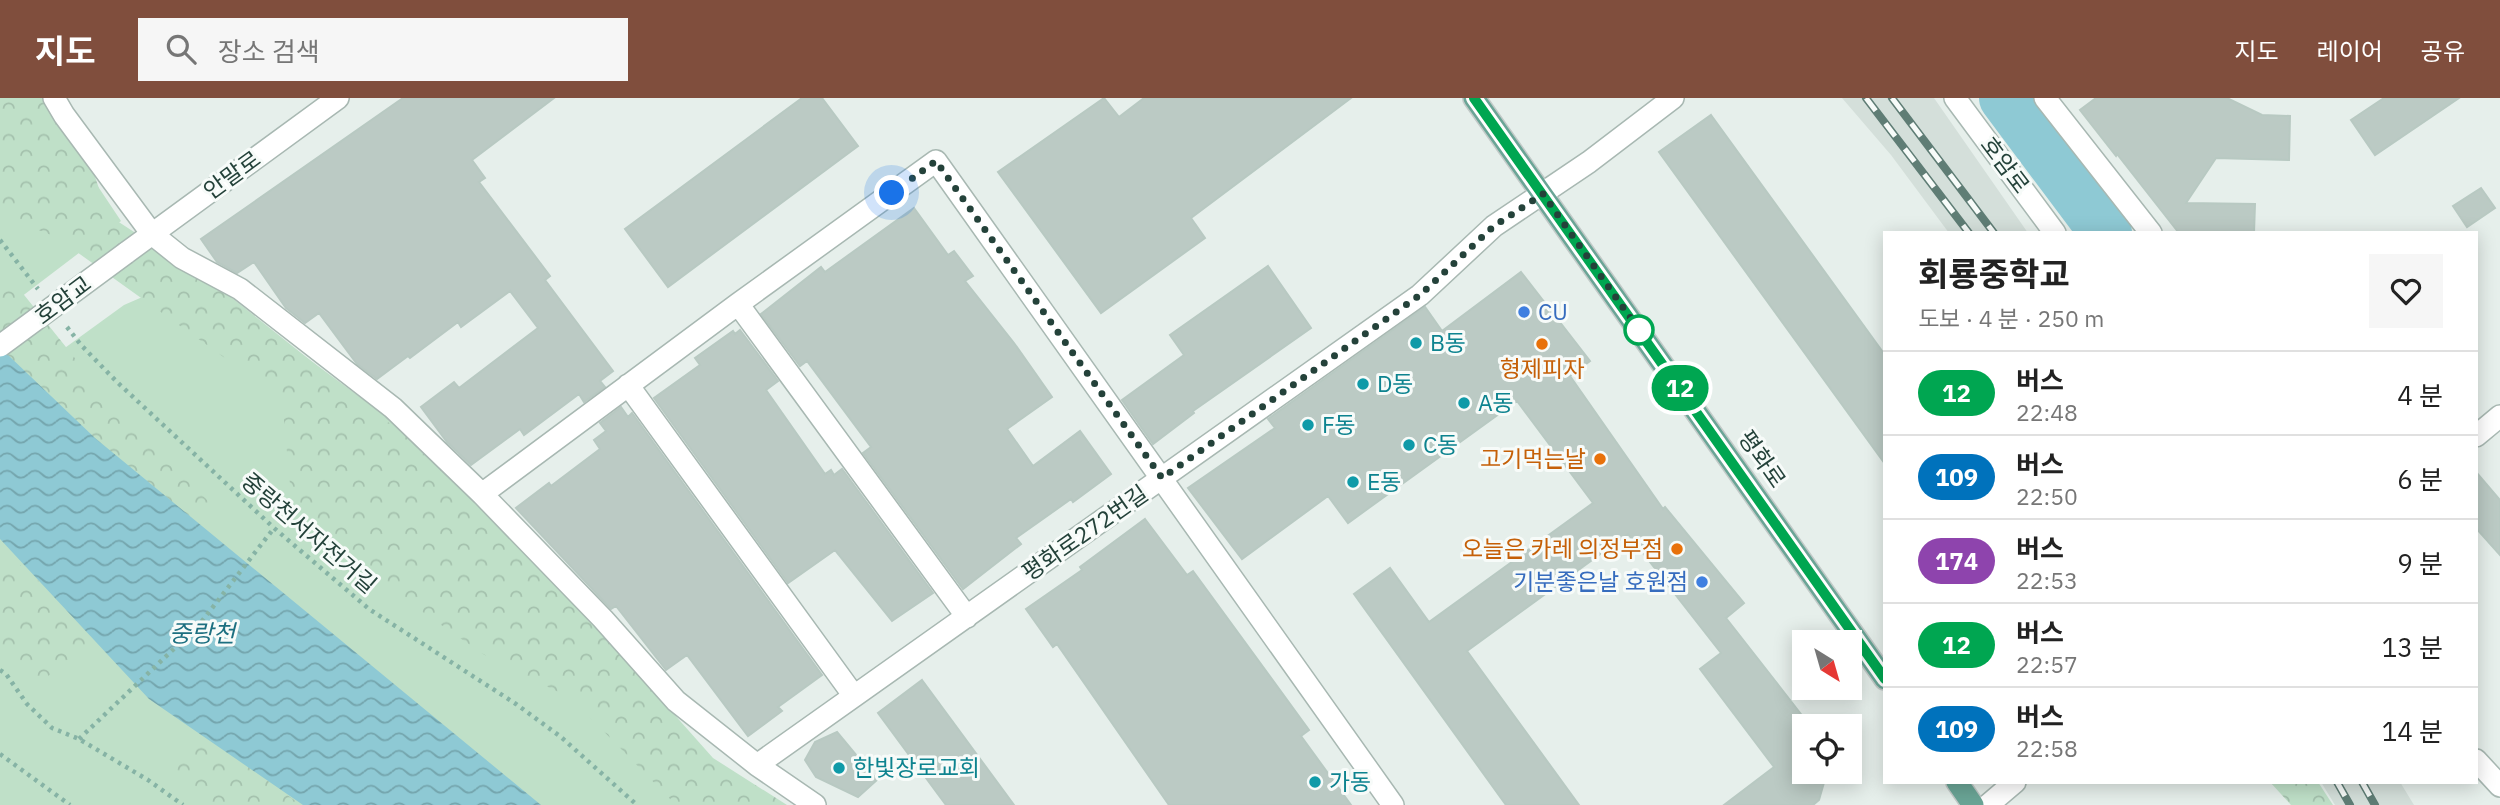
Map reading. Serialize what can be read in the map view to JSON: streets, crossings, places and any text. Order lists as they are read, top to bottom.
{
  "streets": {
    "main road": ["평화로"],
    "street": [
      "호암로",
      "안말로",
      "호암교",
      "평화로272번길"
    ],
    "path": ["중랑천서자전거길"]
  },
  "crossings": [
    ["안말로", "호암교"],
    ["평화로", "평화로272번길"]
  ],
  "water": ["중랑천"],
  "places": [
    "CU",
    "B동",
    "형제피자",
    "D동",
    "A동",
    "F동",
    "C동",
    "고기먹는날",
    "E동",
    "오늘은 카레 의정부점",
    "기분좋은날 호원점",
    "한빛장로교회",
    "가동"
  ],
  "lines": ["bus line 12"],
  "north": "bottom right",
  "page": {
    "header": "지도",
    "search": "장소 검색",
    "nav": ["지도", "레이어", "공유"],
    "on_map": "12",
    "heading": ["회룡중학교", "도보 · 4 분 · 250 m"],
    "list": [
      {
        "mark": "12",
        "name": "버스",
        "note": "22:48",
        "value": "4 분"
      },
      {
        "mark": "109",
        "name": "버스",
        "note": "22:50",
        "value": "6 분"
      },
      {
        "mark": "174",
        "name": "버스",
        "note": "22:53",
        "value": "9 분"
      },
      {
        "mark": "12",
        "name": "버스",
        "note": "22:57",
        "value": "13 분"
      },
      {
        "mark": "109",
        "name": "버스",
        "note": "22:58",
        "value": "14 분"
      }
    ]
  }
}
